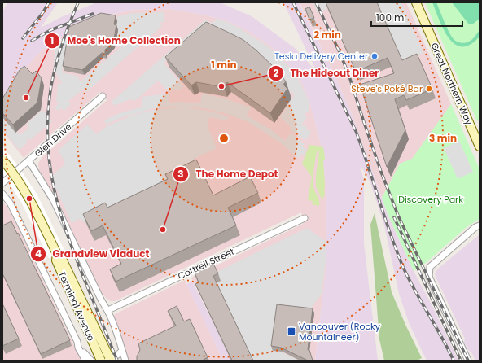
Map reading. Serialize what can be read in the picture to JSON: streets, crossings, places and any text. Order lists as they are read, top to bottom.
{
  "streets": {
    "main road": ["Great Northern Way", "Terminal Avenue"],
    "street": ["Glen Drive", "Cottrell Street"]
  },
  "parks": ["Discovery Park"],
  "places": {
    "other": [
      "Tesla Delivery Center",
      "The Hideout Diner",
      "Steve's Poké Bar",
      "Moe's Home Collection",
      "Grandview Viaduct",
      "The Home Depot"
    ],
    "transit": ["Vancouver (Rocky Mountaineer)"]
  },
  "scale_bar": "100 m",
  "rings": ["2 min", "1 min", "3 min"]
}
